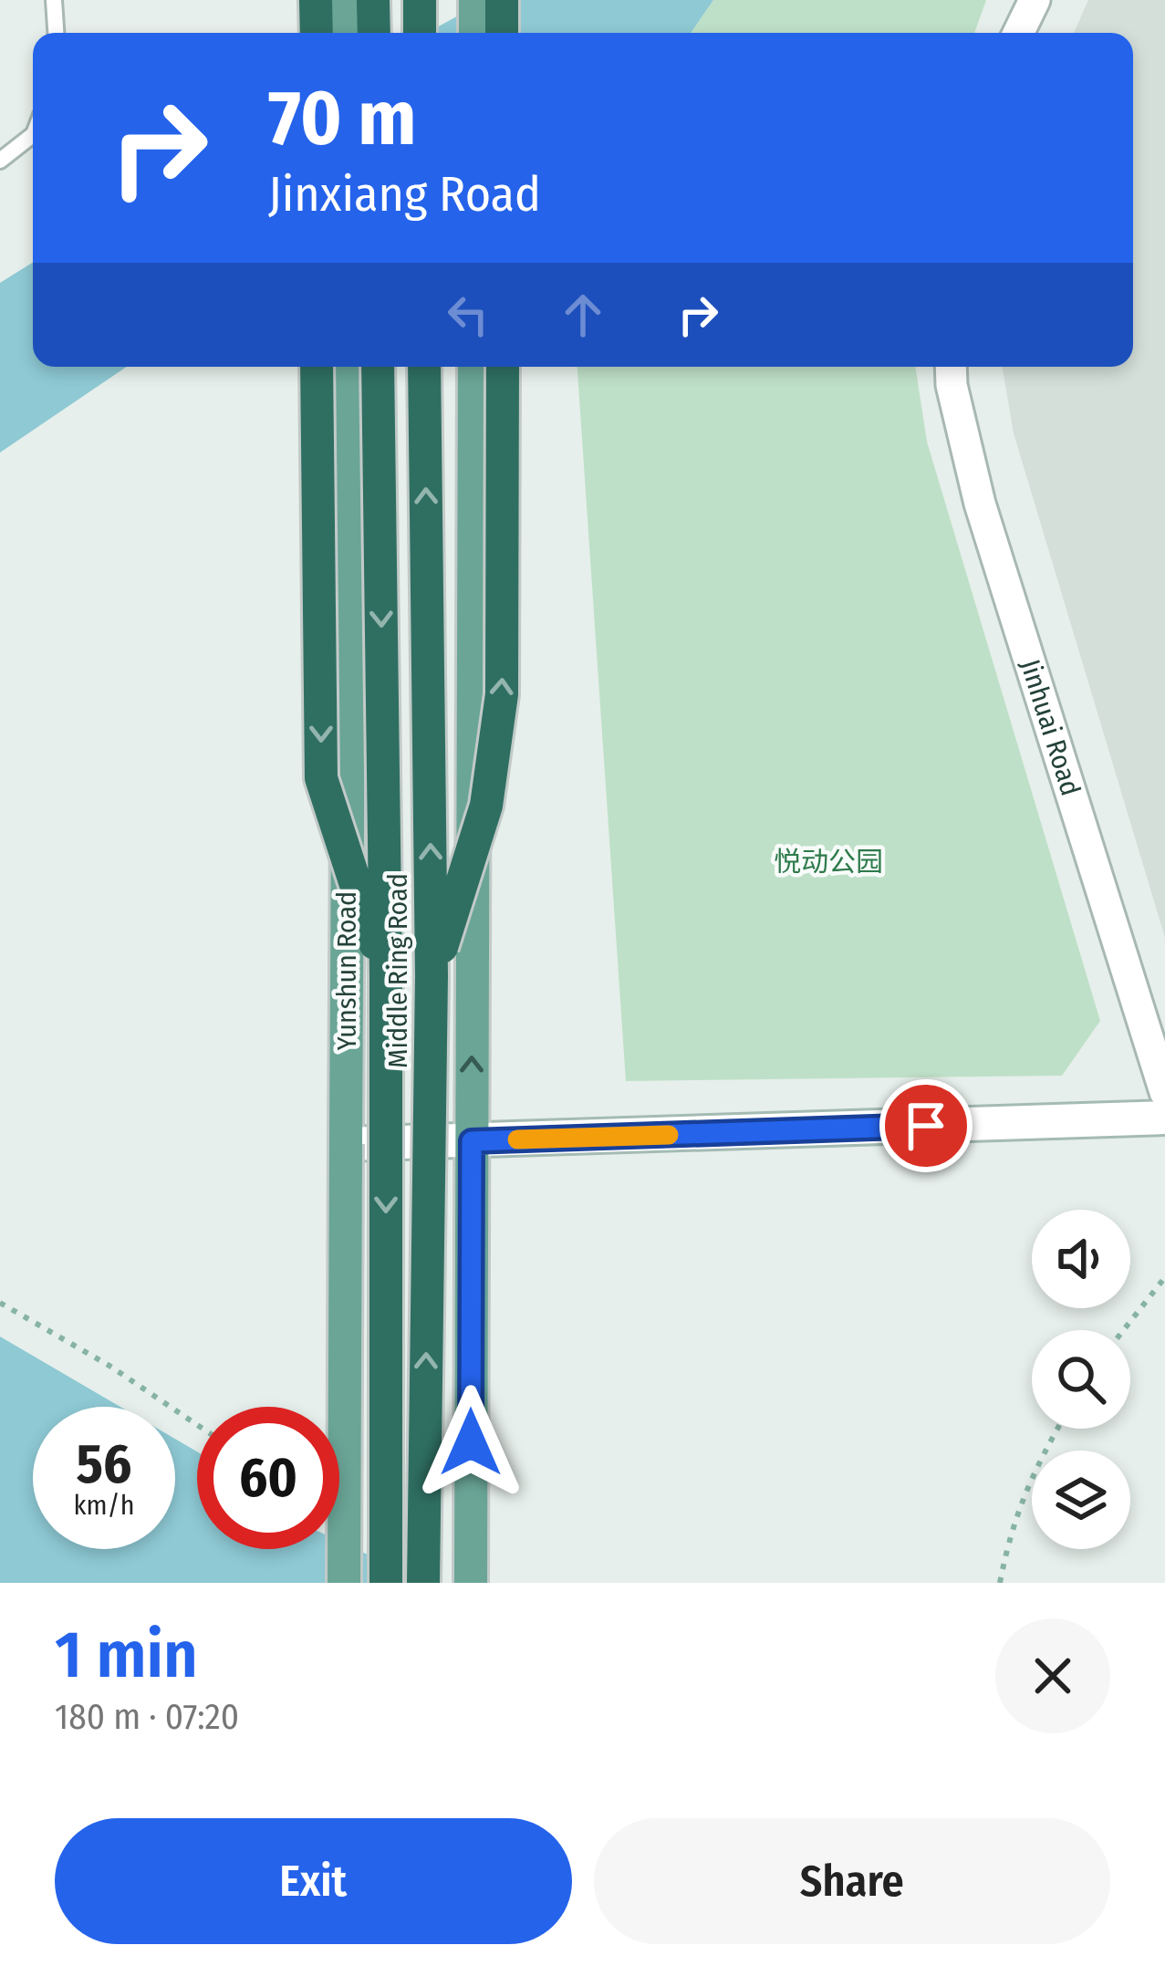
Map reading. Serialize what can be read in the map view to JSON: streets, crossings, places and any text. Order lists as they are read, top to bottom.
{
  "streets": {
    "highway": ["Middle Ring Road"],
    "main road": ["Yunshun Road"],
    "street": ["Jinhuai Road"]
  },
  "parks": ["悦动公园"],
  "page": {
    "turn": ["70 m", "Jinxiang Road"],
    "speed": "56 km/h",
    "limit": "60",
    "heading": ["1 min", "180 m · 07:20"],
    "buttons": ["Exit", "Share"]
  }
}
